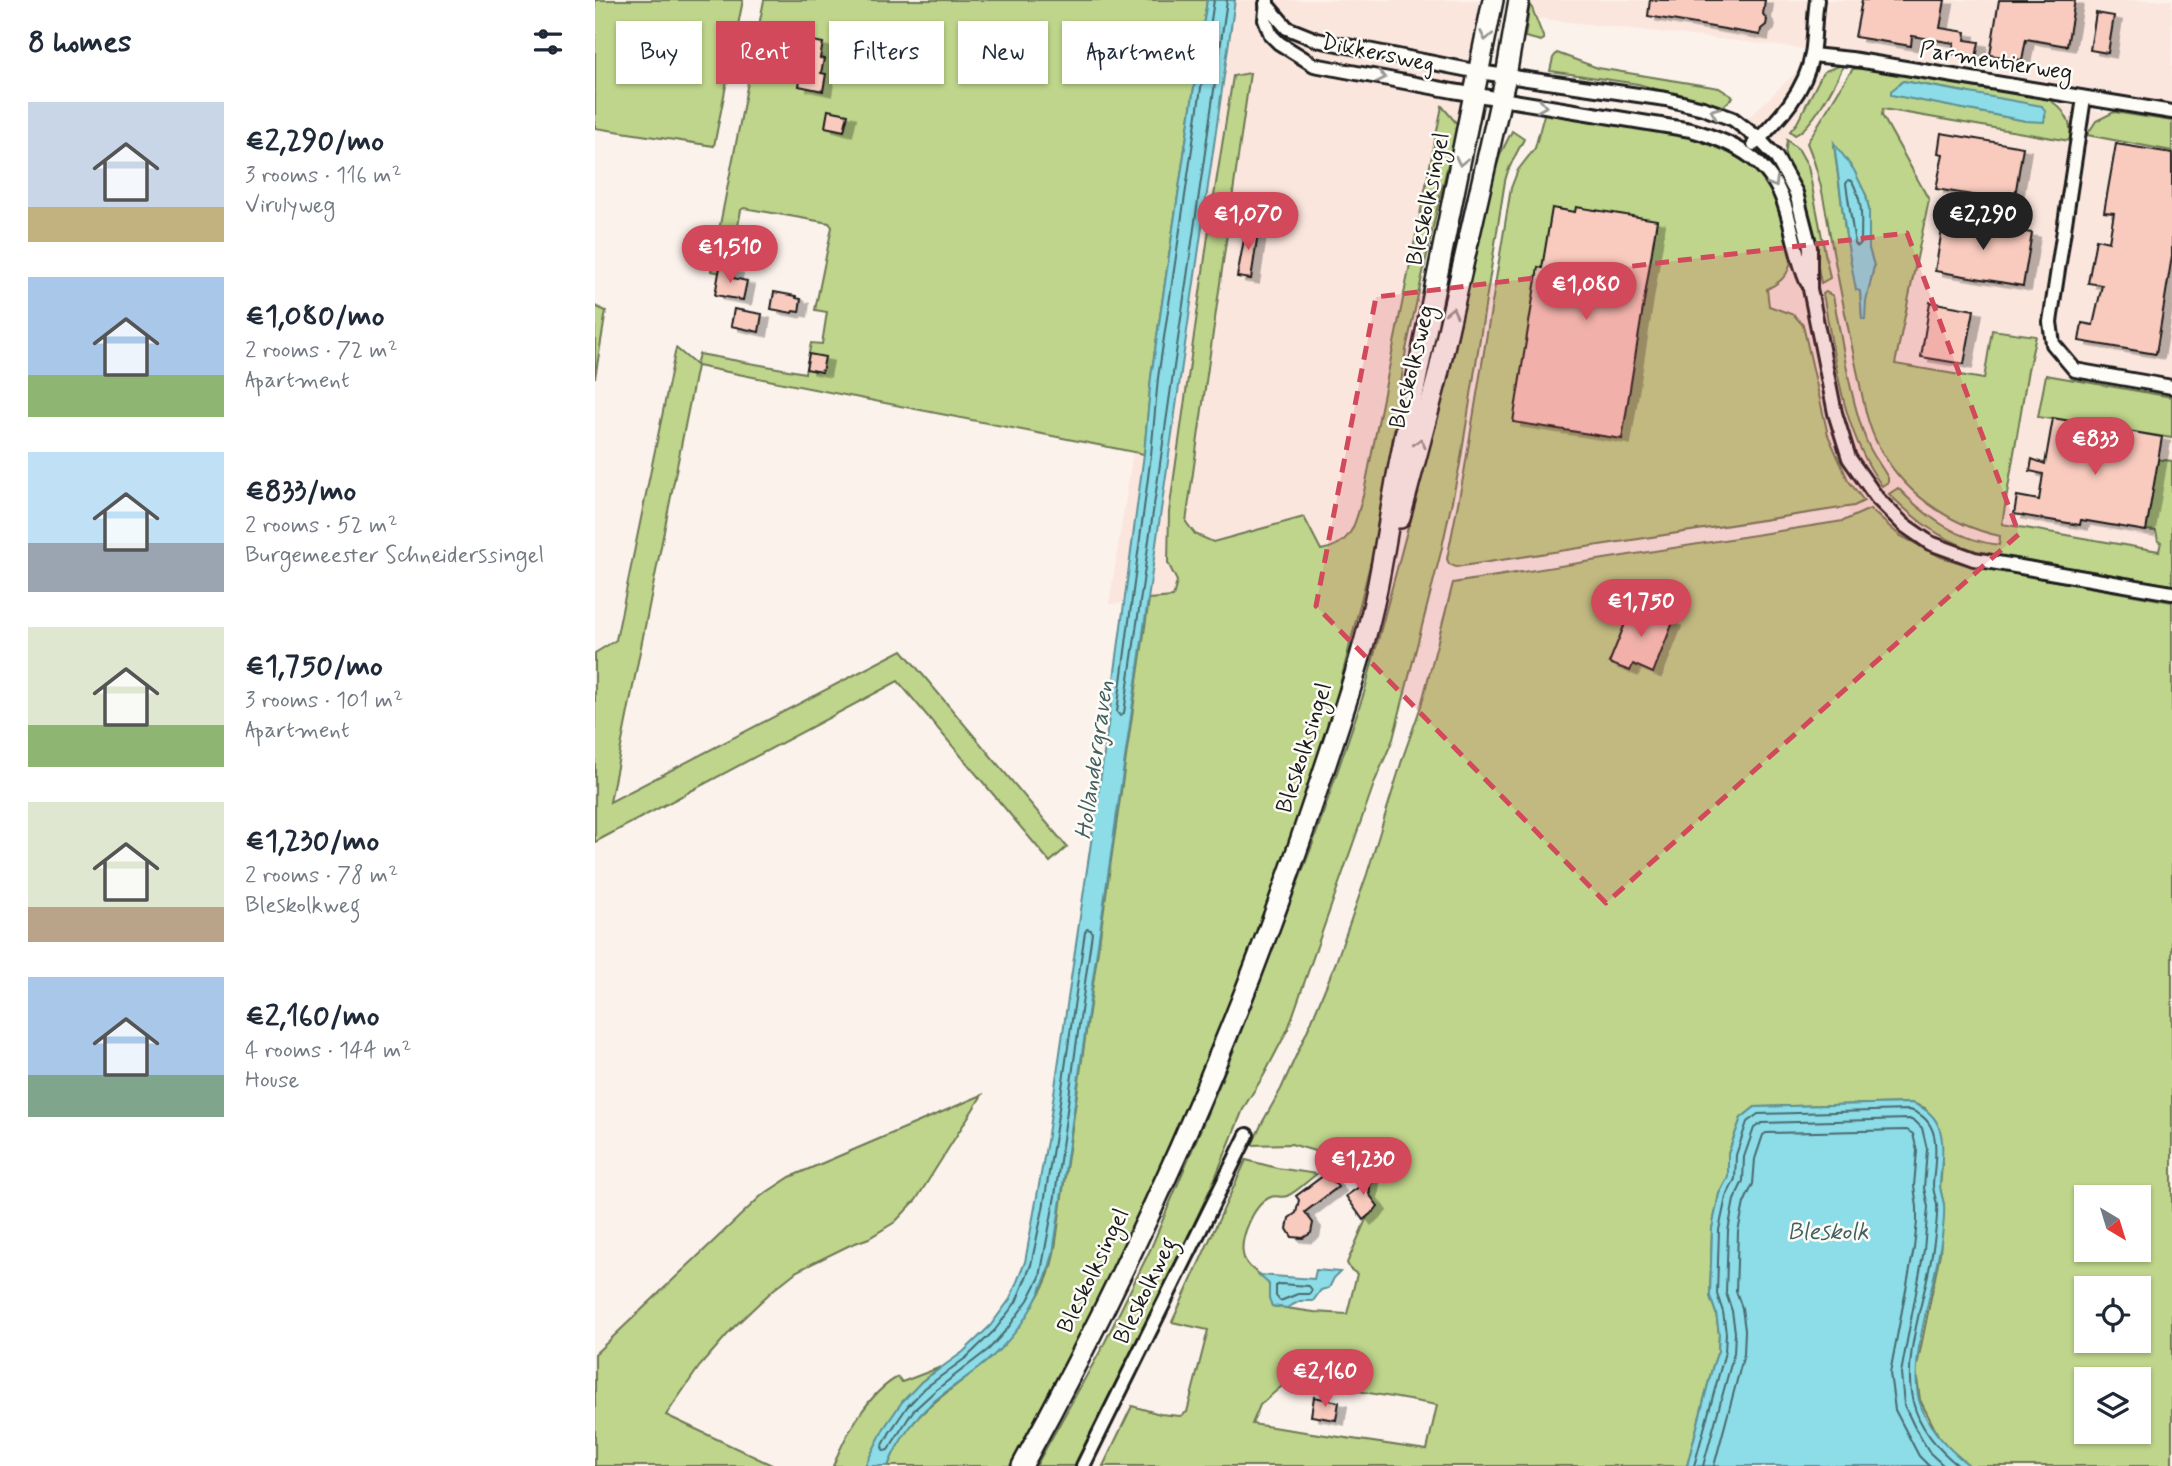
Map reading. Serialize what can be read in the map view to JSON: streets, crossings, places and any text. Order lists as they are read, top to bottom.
{
  "streets": {
    "main road": ["Bleskolksingel", "Bleskolksweg"],
    "street": ["Dikkersweg", "Parmentierweg", "Bleskolkweg"]
  },
  "crossings": [
    ["Dikkersweg", "Bleskolksingel"],
    ["Dikkersweg", "Bleskolksweg"],
    ["Bleskolksingel", "Bleskolksweg"]
  ],
  "one_way": ["Bleskolksingel", "Bleskolksweg"],
  "water": ["Hollandergraven", "Bleskolk"],
  "north": "bottom right",
  "page": {
    "heading": "8 homes",
    "chip": [
      "Buy",
      "Rent",
      "Filters",
      "New",
      "Apartment"
    ],
    "list": [
      {
        "name": "€2,290/mo",
        "note": "3 rooms · 116 m² · Virulyweg"
      },
      {
        "name": "€1,080/mo",
        "note": "2 rooms · 72 m² · Apartment"
      },
      {
        "name": "€833/mo",
        "note": "2 rooms · 52 m² · Burgemeester Schneiderssingel"
      },
      {
        "name": "€1,750/mo",
        "note": "3 rooms · 101 m² · Apartment"
      },
      {
        "name": "€1,230/mo",
        "note": "2 rooms · 78 m² · Bleskolkweg"
      },
      {
        "name": "€2,160/mo",
        "note": "4 rooms · 144 m² · House"
      }
    ],
    "price": [
      "€1,070",
      "€2,290",
      "€1,510",
      "€1,080",
      "€833",
      "€1,750",
      "€1,230",
      "€2,160"
    ]
  }
}
